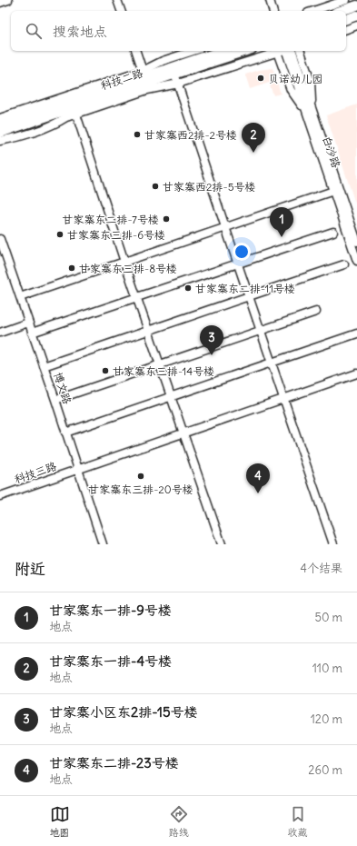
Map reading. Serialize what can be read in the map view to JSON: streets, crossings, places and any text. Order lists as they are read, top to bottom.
{
  "streets": {
    "main road": ["科技二路"],
    "street": ["白沙路", "博文路", "科技三路"]
  },
  "crossings": [
    ["博文路", "科技三路"]
  ],
  "places": [
    "贝诺幼儿园",
    "甘家寨西2排-2号楼",
    "甘家寨西2排-5号楼",
    "甘家寨东二排-7号楼",
    "甘家寨东三排-6号楼",
    "甘家寨东三排-8号楼",
    "甘家寨东二排-11号楼",
    "甘家寨东三排-14号楼",
    "甘家寨东三排-20号楼"
  ],
  "page": {
    "search": "搜索地点",
    "pins": [
      "2",
      "1",
      "3",
      "4"
    ],
    "heading": ["附近", "4个结果"],
    "list": [
      {
        "mark": "1",
        "name": "甘家寨东一排-9号楼",
        "note": "地点",
        "value": "50 m"
      },
      {
        "mark": "2",
        "name": "甘家寨东一排-4号楼",
        "note": "地点",
        "value": "110 m"
      },
      {
        "mark": "3",
        "name": "甘家寨小区东2排-15号楼",
        "note": "地点",
        "value": "120 m"
      },
      {
        "mark": "4",
        "name": "甘家寨东二排-23号楼",
        "note": "地点",
        "value": "260 m"
      }
    ],
    "nav": ["地图", "路线", "收藏"]
  }
}
